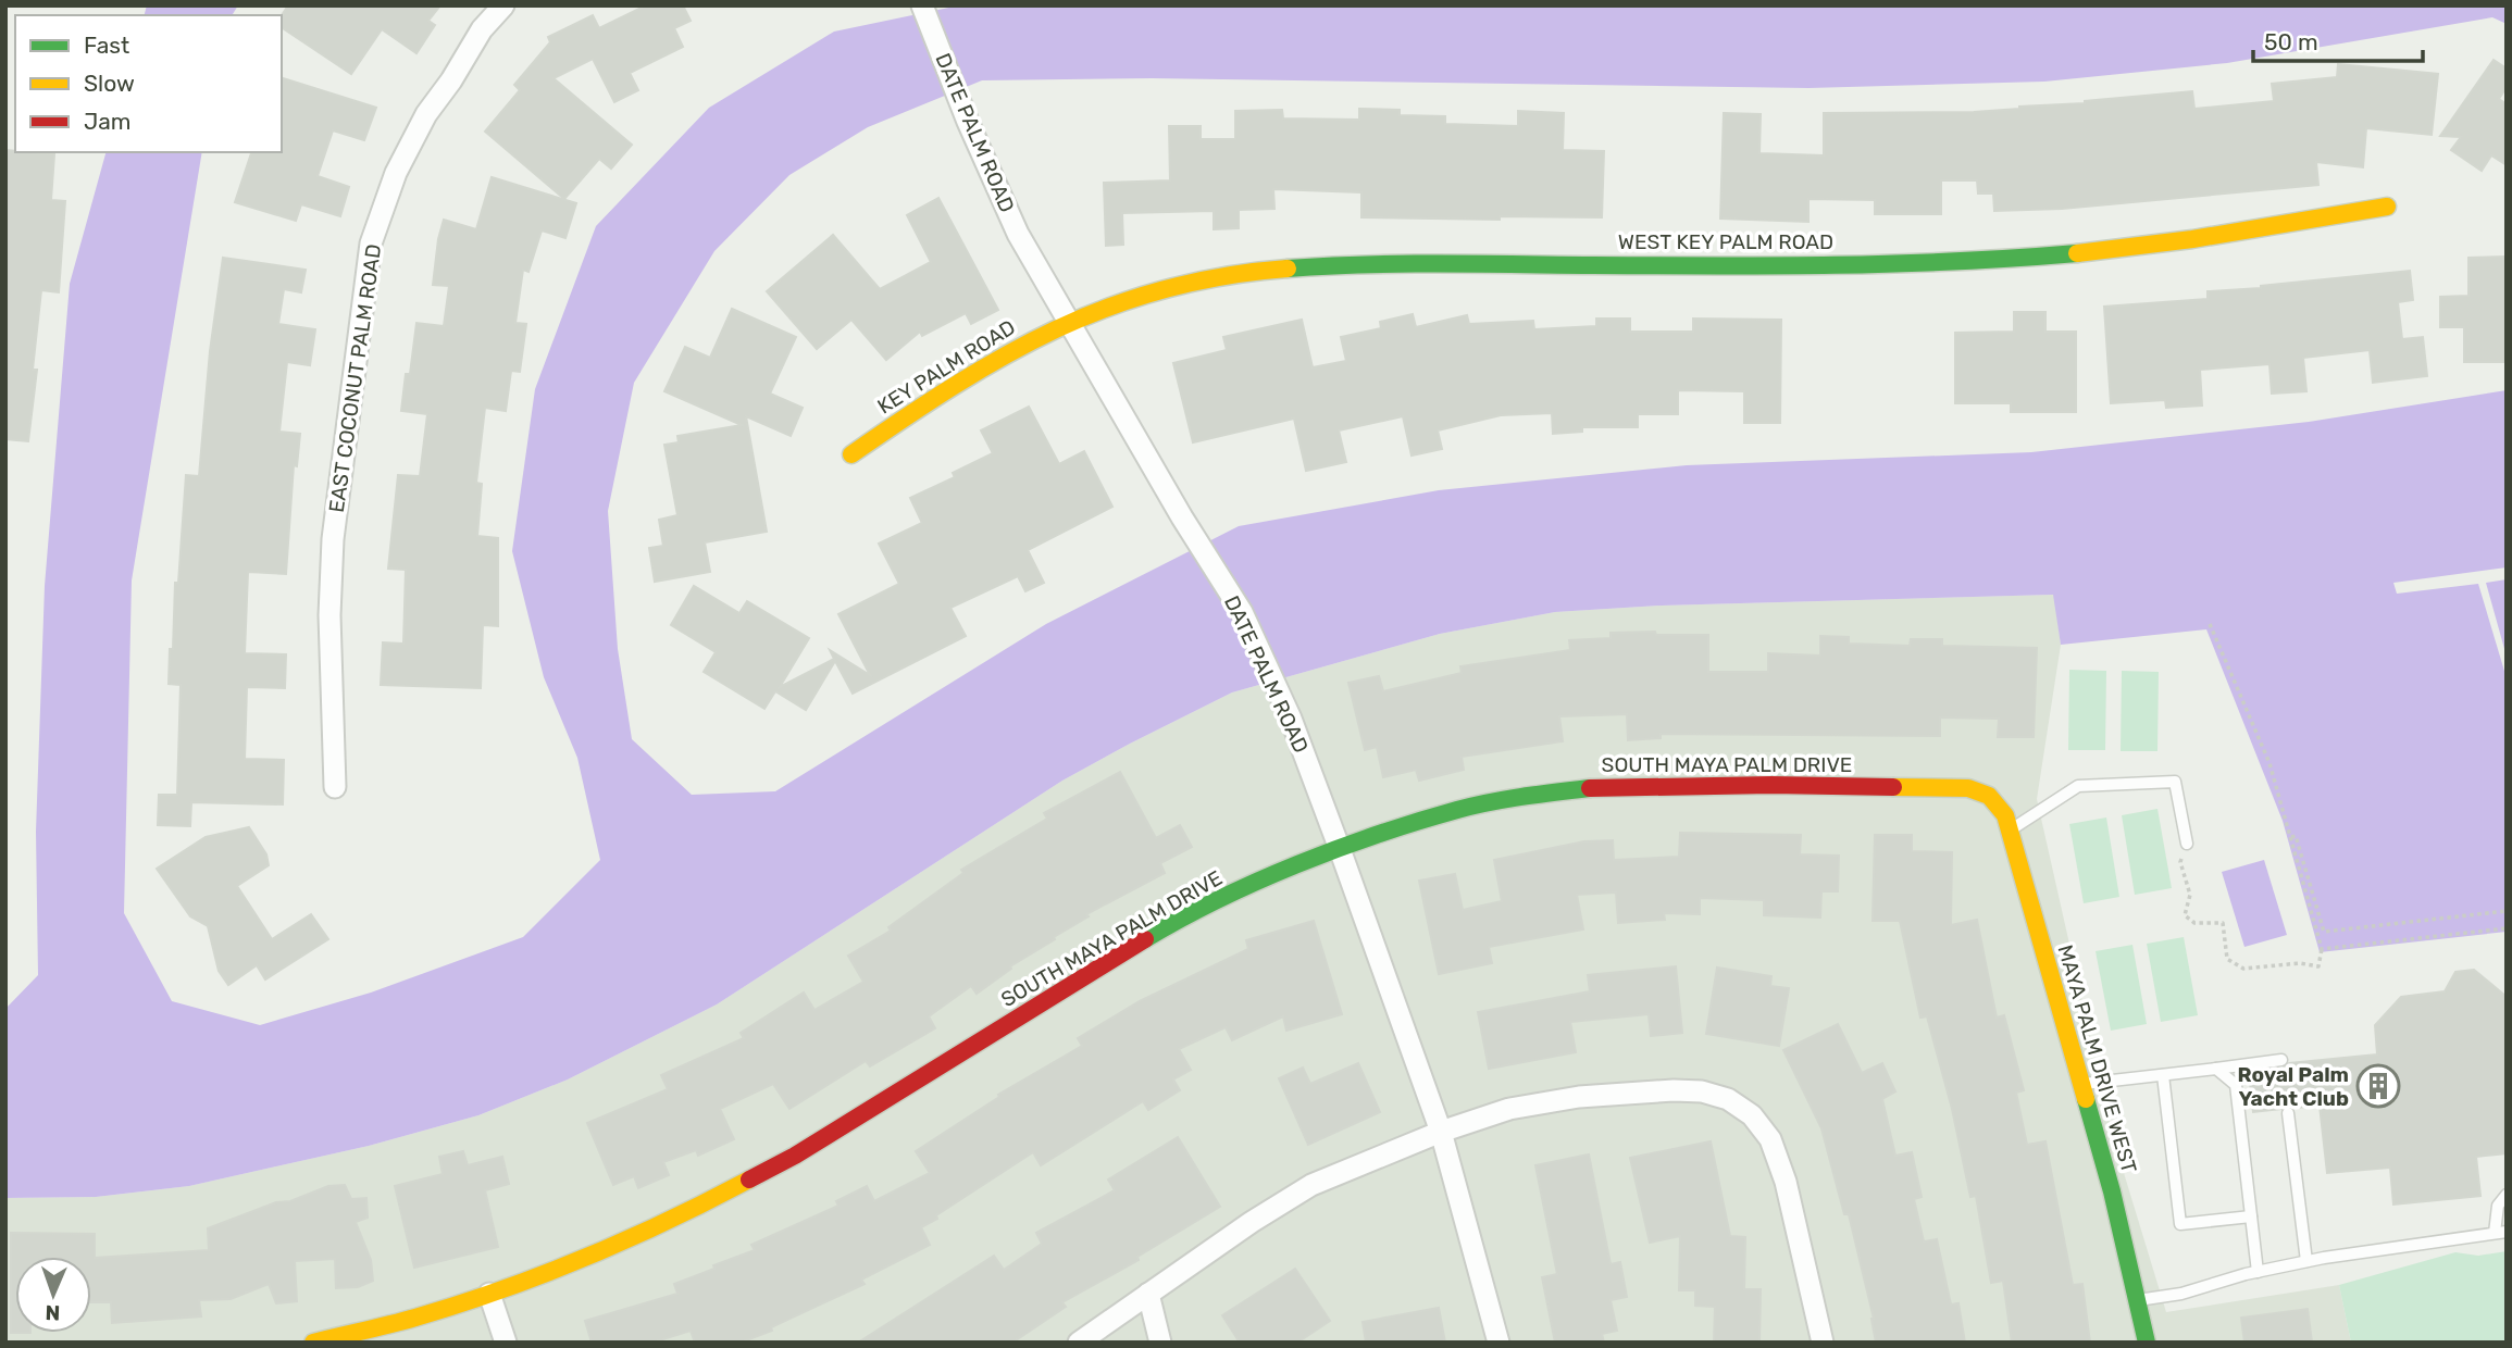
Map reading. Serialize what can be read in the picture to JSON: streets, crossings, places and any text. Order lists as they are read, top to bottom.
{
  "streets": {
    "street": [
      "DATE PALM ROAD",
      "WEST KEY PALM ROAD",
      "KEY PALM ROAD",
      "EAST COCONUT PALM ROAD",
      "SOUTH MAYA PALM DRIVE",
      "MAYA PALM DRIVE WEST"
    ]
  },
  "crossings": [
    ["DATE PALM ROAD", "WEST KEY PALM ROAD"],
    ["DATE PALM ROAD", "KEY PALM ROAD"],
    ["DATE PALM ROAD", "SOUTH MAYA PALM DRIVE"],
    ["WEST KEY PALM ROAD", "KEY PALM ROAD"],
    ["SOUTH MAYA PALM DRIVE", "MAYA PALM DRIVE WEST"]
  ],
  "places": {
    "building": ["Royal Palm Yacht Club"]
  },
  "legend": ["Fast", "Slow", "Jam"],
  "scale_bar": "50 m",
  "north": "bottom"
}
